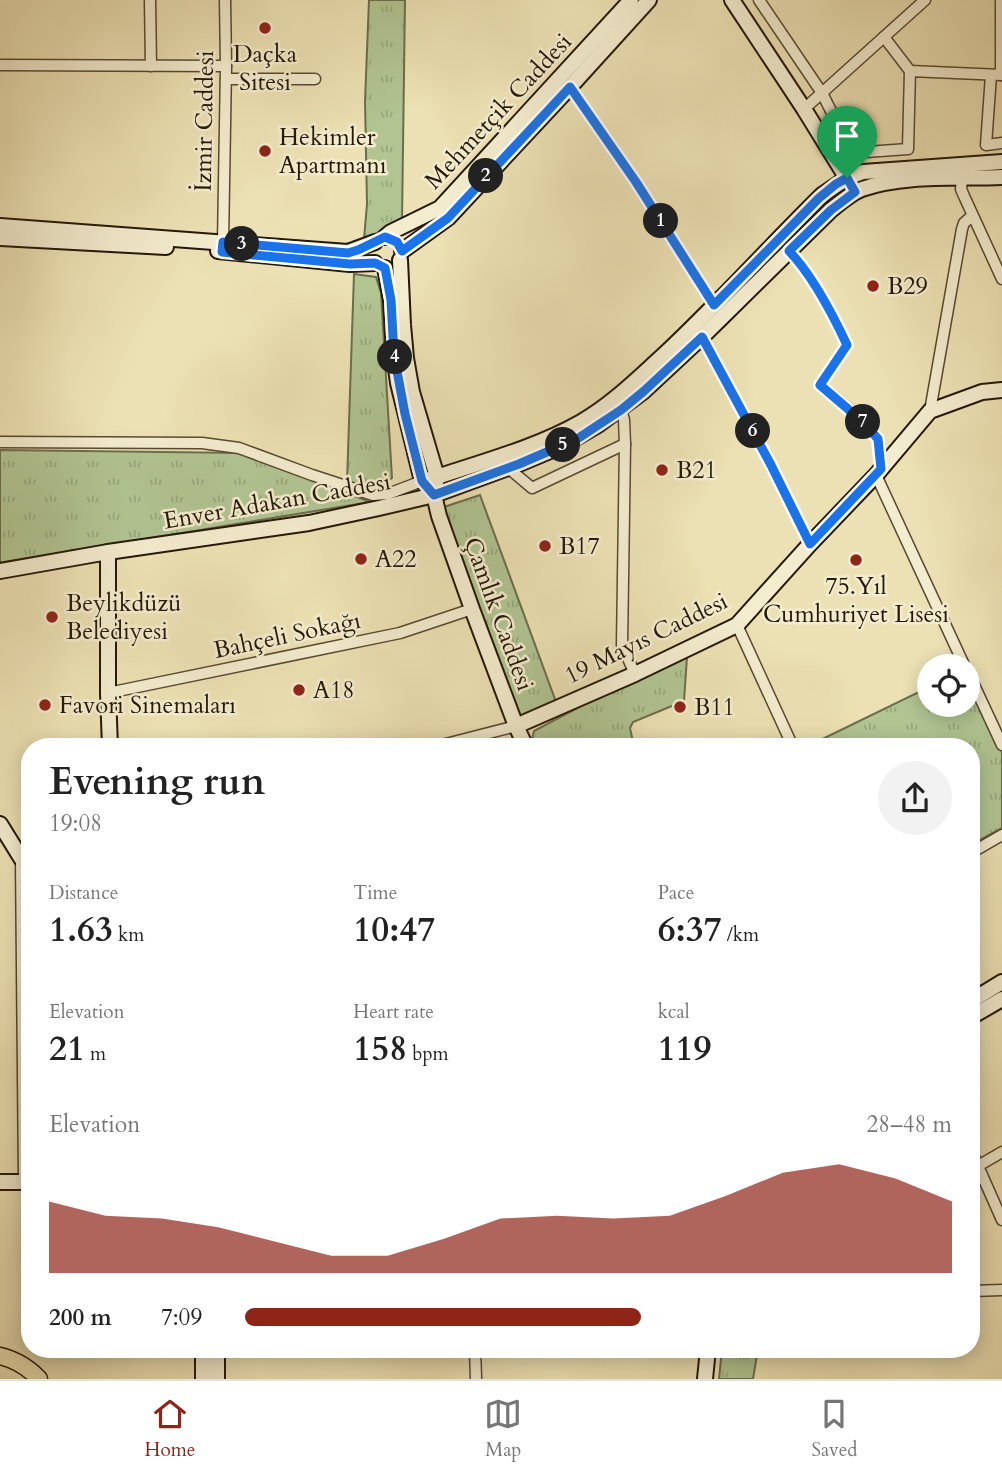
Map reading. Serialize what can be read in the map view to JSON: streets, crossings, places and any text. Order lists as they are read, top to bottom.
{
  "streets": {
    "main road": [
      "Mehmetçik Caddesi",
      "Enver Adakan Caddesi",
      "Çamlık Caddesi",
      "19 Mayıs Caddesi"
    ],
    "street": ["İzmir Caddesi", "Bahçeli Sokağı"]
  },
  "crossings": [
    ["Mehmetçik Caddesi", "İzmir Caddesi"],
    ["Enver Adakan Caddesi", "Çamlık Caddesi"],
    ["Çamlık Caddesi", "Bahçeli Sokağı"],
    ["Çamlık Caddesi", "19 Mayıs Caddesi"]
  ],
  "places": [
    "Daçka Sitesi",
    "Hekimler Apartmanı",
    "B29",
    "B21",
    "B17",
    "A22",
    "75.Yıl Cumhuriyet Lisesi",
    "Beylikdüzü Belediyesi",
    "A18",
    "Favori Sinemaları",
    "B11"
  ],
  "page": {
    "pins": [
      "2",
      "1",
      "3",
      "4",
      "7",
      "6",
      "5"
    ],
    "heading": ["Evening run", "19:08"],
    "stats": [
      ["Distance", "1.63 km"],
      ["Time", "10:47"],
      ["Pace", "6:37 /km"],
      ["Elevation", "21 m"],
      ["Heart rate", "158 bpm"],
      ["kcal", "119"]
    ],
    "chart": ["Elevation", "28–48 m"],
    "list": [
      {
        "name": "200 m",
        "note": "7:09"
      }
    ],
    "tabs": ["Home", "Map", "Saved"]
  }
}
